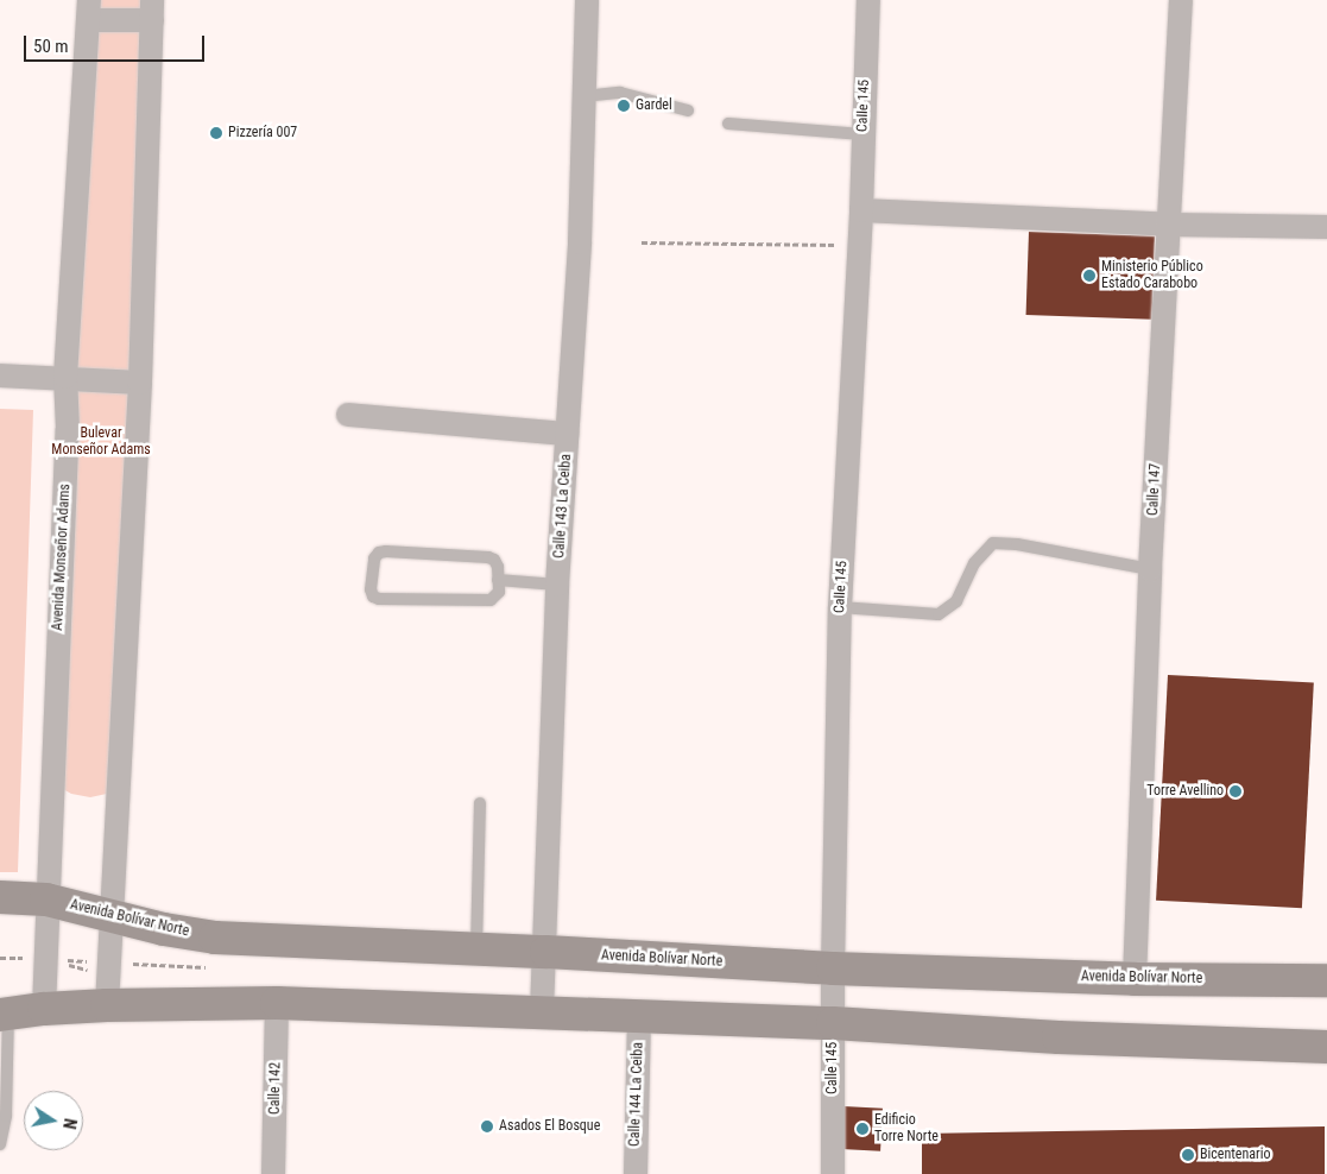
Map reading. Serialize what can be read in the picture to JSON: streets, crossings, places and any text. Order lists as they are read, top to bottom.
{
  "streets": {
    "main road": ["Avenida Bolívar Norte"],
    "street": [
      "Calle 145",
      "Calle 147",
      "Calle 143 La Ceiba",
      "Avenida Monseñor Adams",
      "Calle 142",
      "Calle 144 La Ceiba"
    ]
  },
  "crossings": [
    ["Calle 145", "Avenida Bolívar Norte"],
    ["Calle 147", "Avenida Bolívar Norte"],
    ["Calle 143 La Ceiba", "Avenida Bolívar Norte"],
    ["Avenida Monseñor Adams", "Avenida Bolívar Norte"]
  ],
  "parks": ["Bulevar Monseñor Adams"],
  "places": [
    "Gardel",
    "Pizzería 007",
    "Ministerio Público Estado Carabobo",
    "Torre Avellino",
    "Asados El Bosque",
    "Edificio Torre Norte",
    "Bicentenario"
  ],
  "scale_bar": "50 m",
  "north": "right"
}
